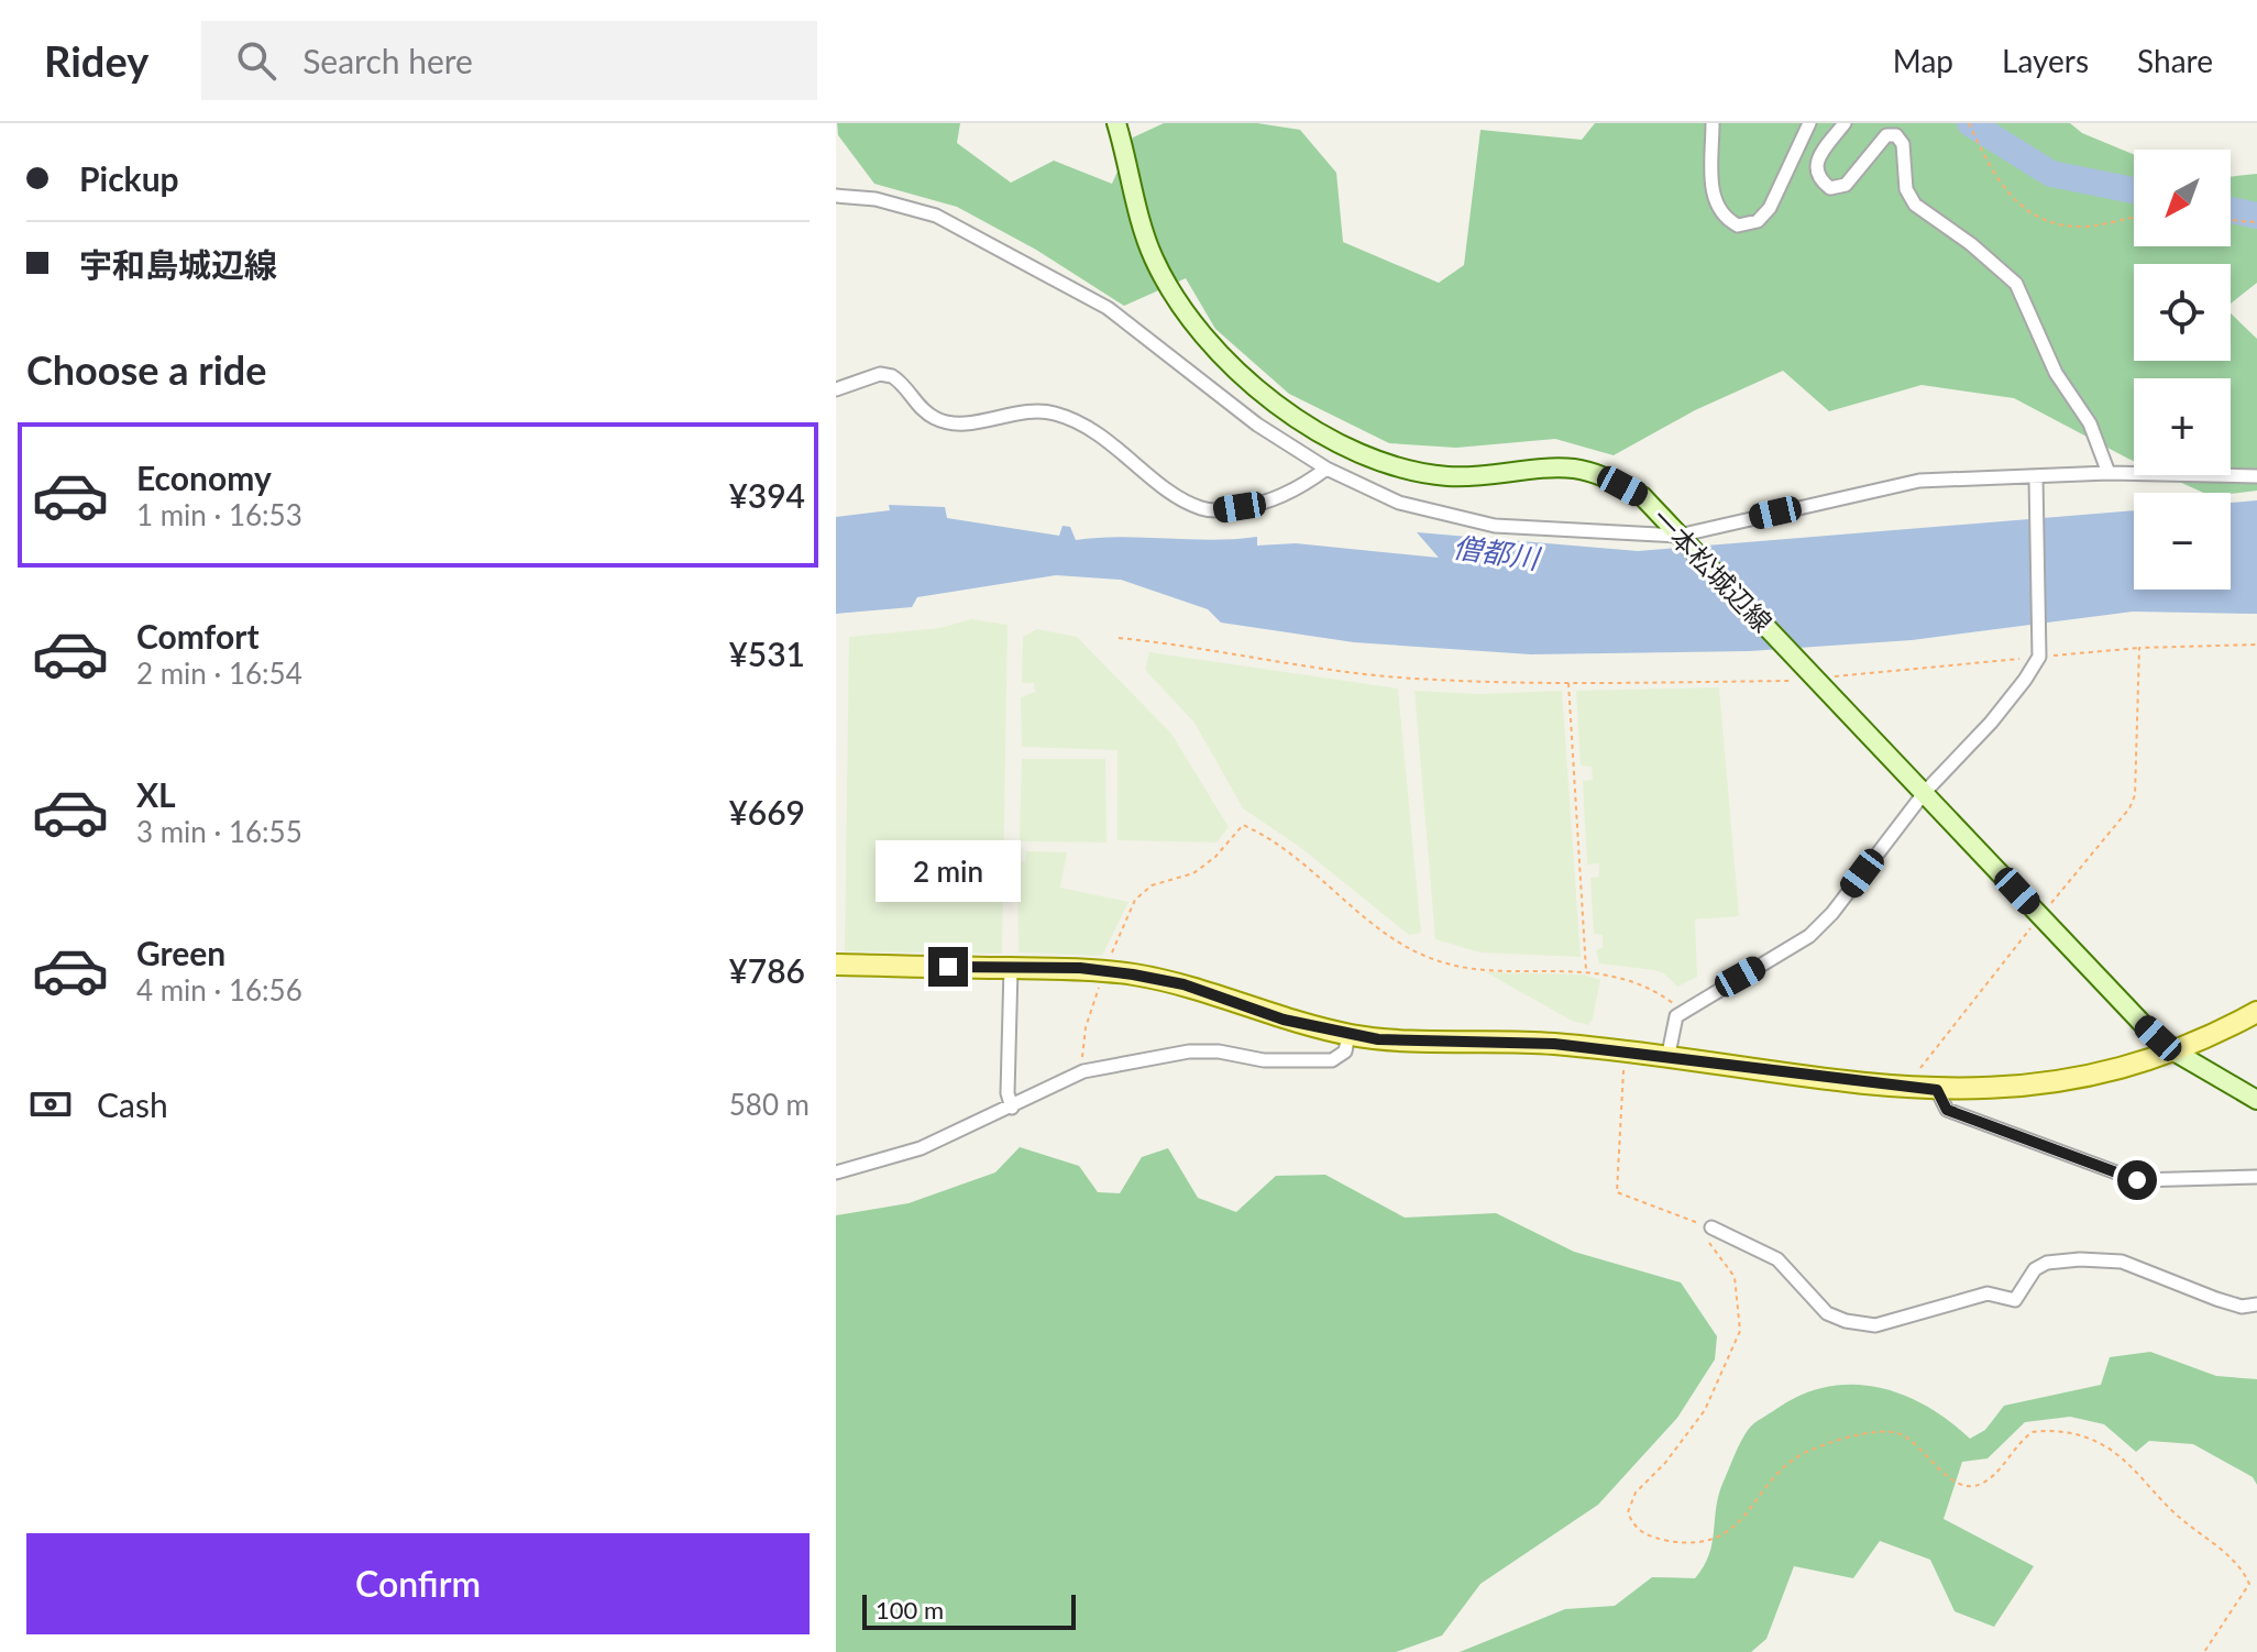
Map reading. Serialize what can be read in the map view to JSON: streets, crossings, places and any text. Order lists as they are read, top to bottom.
{
  "streets": {
    "main road": ["一本松城辺線"]
  },
  "water": ["僧都川"],
  "scale_bar": "100 m",
  "north": "bottom left",
  "page": {
    "header": "Ridey",
    "search": "Search here",
    "nav": ["Map", "Layers", "Share"],
    "banner": ["Pickup", "宇和島城辺線"],
    "map_buttons": ["+", "−"],
    "heading": "Choose a ride",
    "list": [
      {
        "name": "Economy",
        "note": "1 min · 16:53",
        "value": "¥394"
      },
      {
        "name": "Comfort",
        "note": "2 min · 16:54",
        "value": "¥531"
      },
      {
        "name": "XL",
        "note": "3 min · 16:55",
        "value": "¥669"
      },
      {
        "name": "Green",
        "note": "4 min · 16:56",
        "value": "¥786"
      }
    ],
    "bubble": "2 min",
    "pay": ["Cash", "580 m"],
    "buttons": "Confirm",
    "scale": "100 m"
  }
}
